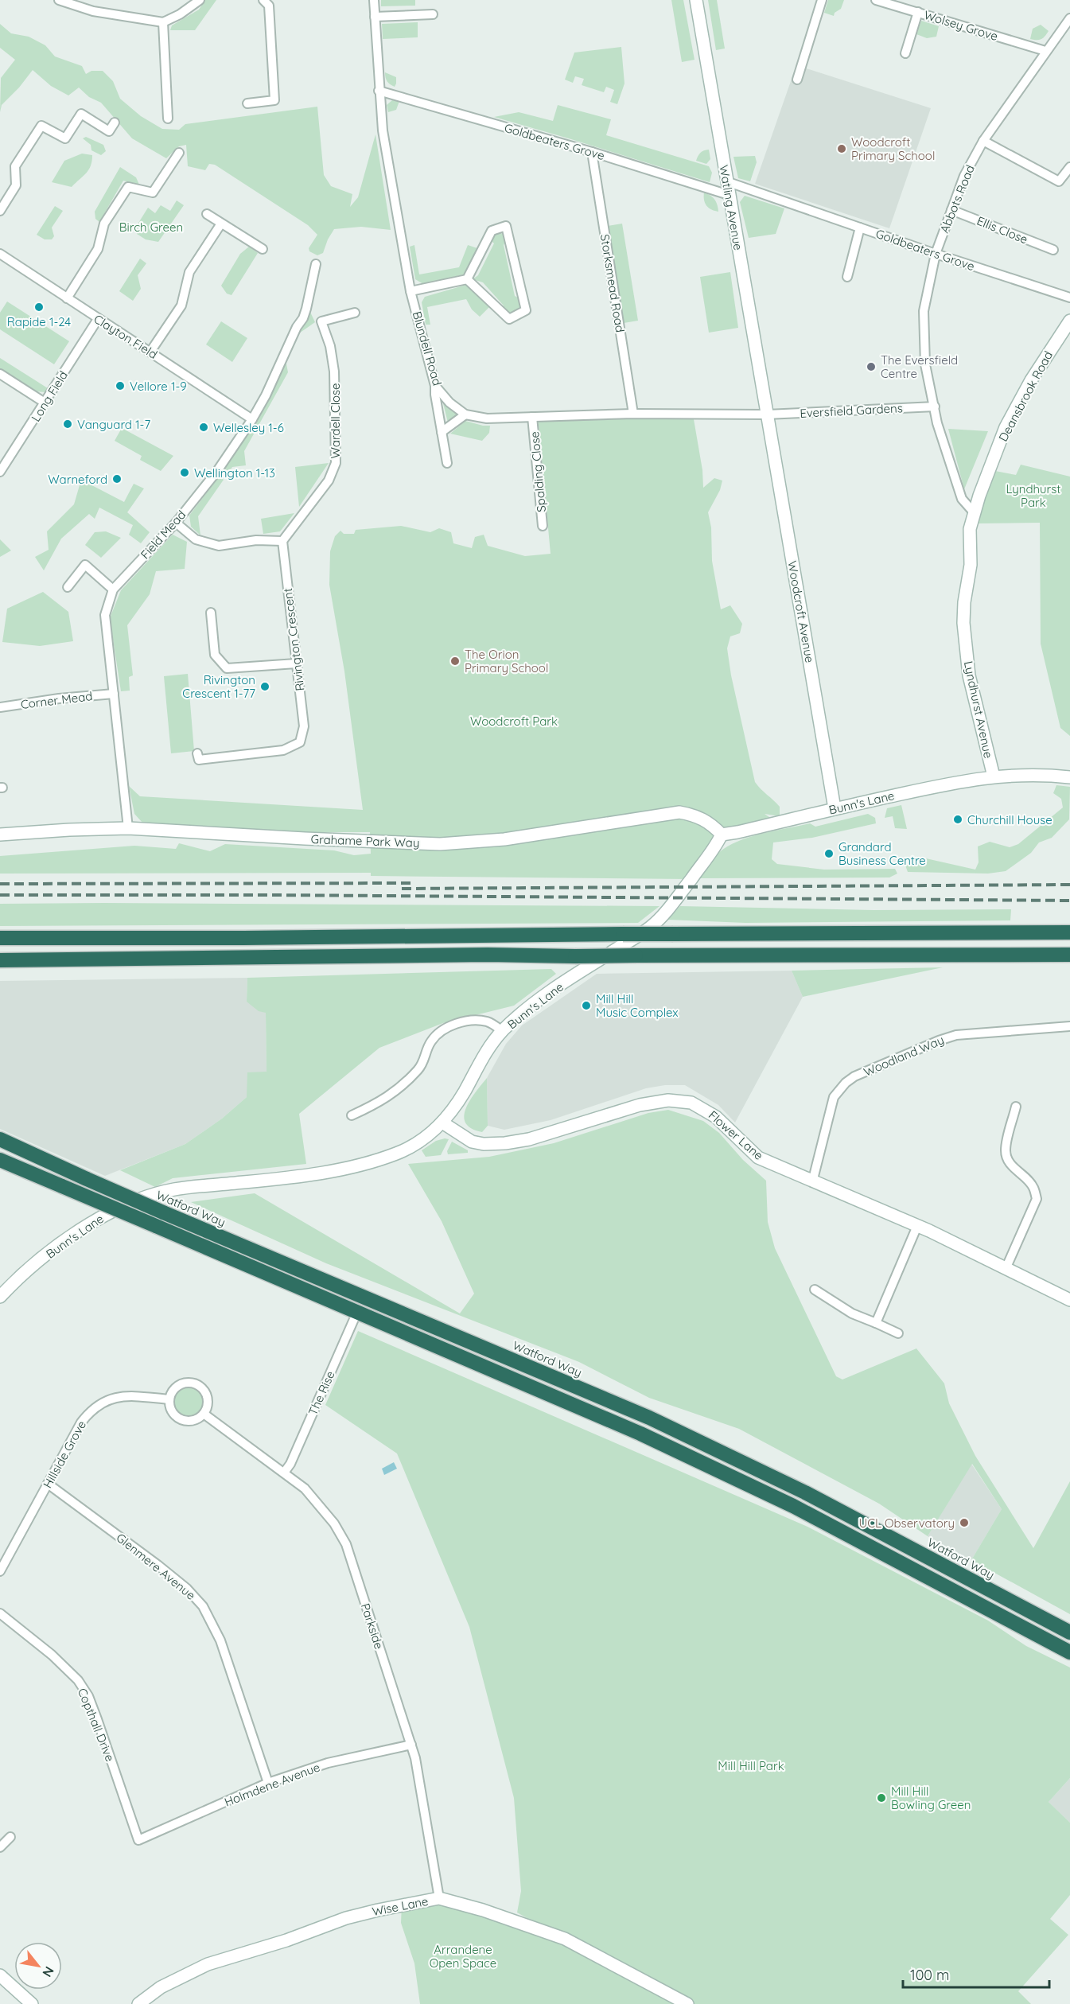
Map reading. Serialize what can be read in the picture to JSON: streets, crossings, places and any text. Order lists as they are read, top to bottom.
{
  "streets": {
    "highway": ["Watford Way"],
    "street": [
      "Wolsey Grove",
      "Goldbeaters Grove",
      "Abbots Road",
      "Watling Avenue",
      "Ellis Close",
      "Storksmead Road",
      "Clayton Field",
      "Blundell Road",
      "Long Field",
      "Deansbrook Road",
      "Eversfield Gardens",
      "Wardell Close",
      "Spalding Close",
      "Field Mead",
      "Woodcroft Avenue",
      "Rivington Crescent",
      "Corner Mead",
      "Lyndhurst Avenue",
      "Bunn's Lane",
      "Grahame Park Way",
      "Woodland Way",
      "Flower Lane",
      "The Rise",
      "Hillside Grove",
      "Glenmere Avenue",
      "Parkside",
      "Copthall Drive",
      "Holmdene Avenue",
      "Wise Lane"
    ]
  },
  "crossings": [
    ["Wolsey Grove", "Abbots Road"],
    ["Goldbeaters Grove", "Abbots Road"],
    ["Goldbeaters Grove", "Watling Avenue"],
    ["Goldbeaters Grove", "Storksmead Road"],
    ["Goldbeaters Grove", "Blundell Road"],
    ["Abbots Road", "Ellis Close"],
    ["Abbots Road", "Eversfield Gardens"],
    ["Watling Avenue", "Eversfield Gardens"],
    ["Watling Avenue", "Woodcroft Avenue"],
    ["Clayton Field", "Long Field"],
    ["Clayton Field", "Field Mead"],
    ["Deansbrook Road", "Lyndhurst Avenue"],
    ["Eversfield Gardens", "Woodcroft Avenue"],
    ["Wardell Close", "Rivington Crescent"],
    ["Field Mead", "Corner Mead"],
    ["Field Mead", "Grahame Park Way"],
    ["Woodcroft Avenue", "Bunn's Lane"],
    ["Lyndhurst Avenue", "Bunn's Lane"],
    ["Bunn's Lane", "Grahame Park Way"],
    ["Bunn's Lane", "Flower Lane"],
    ["Woodland Way", "Flower Lane"],
    ["The Rise", "Parkside"],
    ["Hillside Grove", "Glenmere Avenue"],
    ["Hillside Grove", "Parkside"],
    ["Glenmere Avenue", "Holmdene Avenue"],
    ["Parkside", "Holmdene Avenue"],
    ["Parkside", "Wise Lane"],
    ["Copthall Drive", "Holmdene Avenue"]
  ],
  "parks": [
    "Birch Green",
    "Lyndhurst Park",
    "Woodcroft Park",
    "Mill Hill Park",
    "Arrandene Open Space"
  ],
  "places": [
    "Woodcroft Primary School",
    "Rapide 1-24",
    "The Eversfield Centre",
    "Vellore 1-9",
    "Vanguard 1-7",
    "Wellesley 1-6",
    "Wellington 1-13",
    "Warneford",
    "The Orion Primary School",
    "Rivington Crescent 1-77",
    "Churchill House",
    "Grandard Business Centre",
    "Mill Hill Music Complex",
    "UCL Observatory",
    "Mill Hill Bowling Green"
  ],
  "scale_bar": "100 m",
  "north": "bottom right"
}
